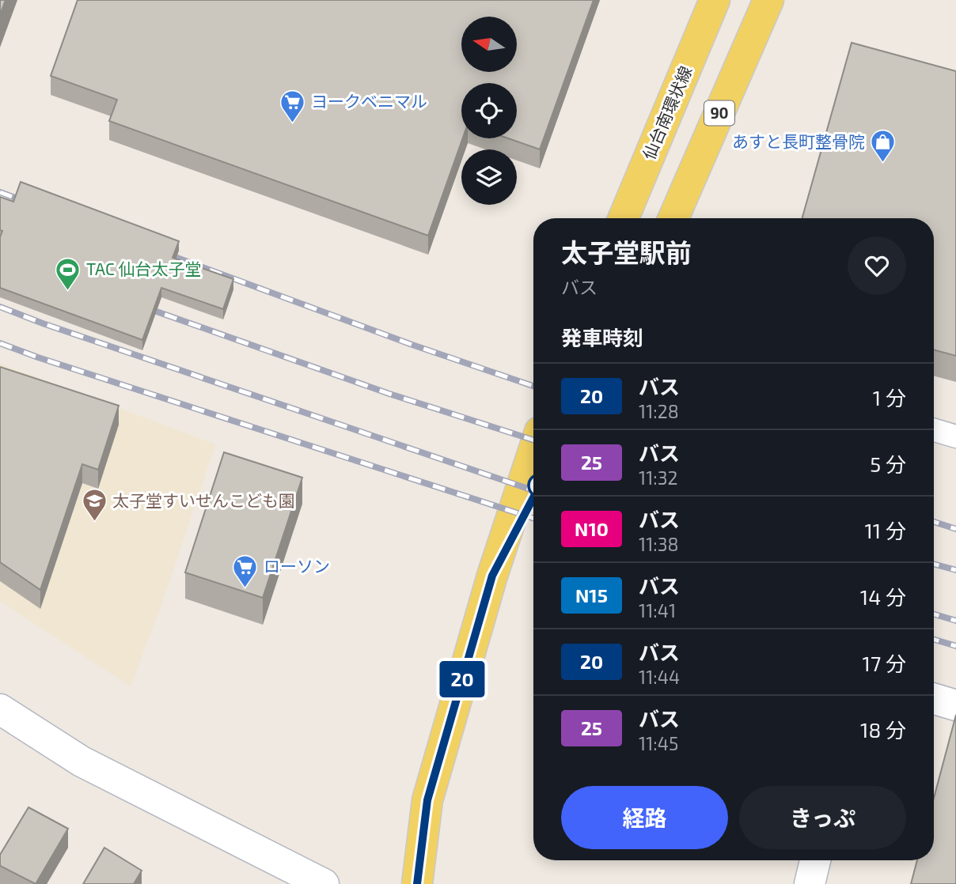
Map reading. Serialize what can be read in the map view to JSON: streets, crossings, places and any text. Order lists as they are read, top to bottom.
{
  "streets": {
    "main road": ["仙台南環状線", "90"]
  },
  "places": {
    "supermarket": ["ヨークベニマル", "ローソン"],
    "shop": ["あすと長町整骨院"],
    "sports": ["TAC 仙台太子堂"],
    "school or university": ["太子堂すいせんこども園"]
  },
  "lines": ["bus line 20"],
  "north": "left",
  "page": {
    "on_map": "20",
    "heading": [
      ["太子堂駅前", "バス"],
      "発車時刻"
    ],
    "list": [
      {
        "mark": "20",
        "name": "バス",
        "note": "11:28",
        "value": "1 分"
      },
      {
        "mark": "25",
        "name": "バス",
        "note": "11:32",
        "value": "5 分"
      },
      {
        "mark": "N10",
        "name": "バス",
        "note": "11:38",
        "value": "11 分"
      },
      {
        "mark": "N15",
        "name": "バス",
        "note": "11:41",
        "value": "14 分"
      },
      {
        "mark": "20",
        "name": "バス",
        "note": "11:44",
        "value": "17 分"
      },
      {
        "mark": "25",
        "name": "バス",
        "note": "11:45",
        "value": "18 分"
      }
    ],
    "buttons": ["経路", "きっぷ"]
  }
}
